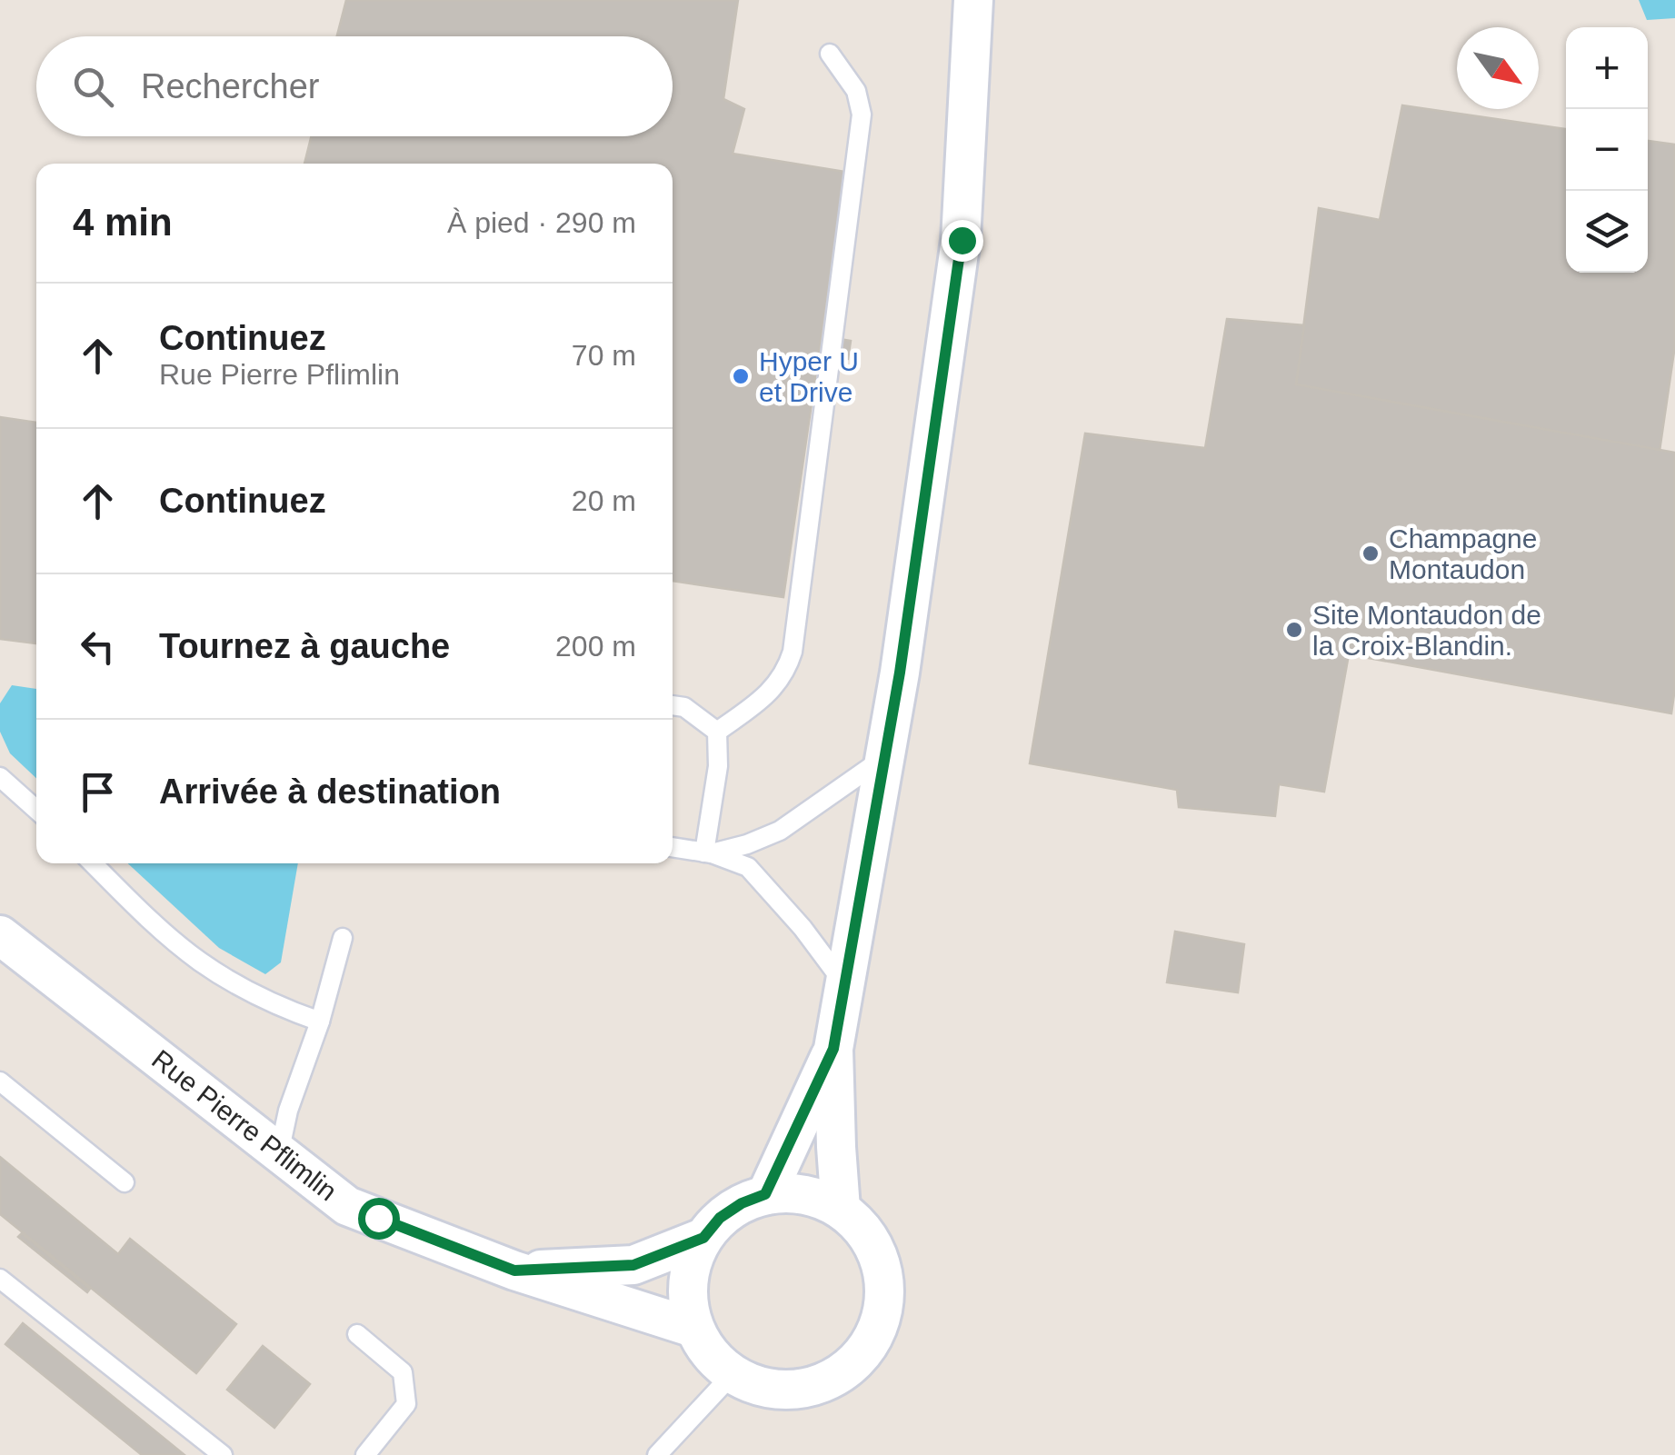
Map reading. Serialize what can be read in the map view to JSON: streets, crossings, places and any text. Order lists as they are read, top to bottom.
{
  "streets": {
    "street": ["Rue Pierre Pflimlin"]
  },
  "places": ["Hyper U et Drive", "Champagne Montaudon", "Site Montaudon de la Croix-Blandin."],
  "north": "bottom right",
  "page": {
    "map_buttons": ["+", "−"],
    "search": "Rechercher",
    "heading": ["4 min", "À pied · 290 m"],
    "list": [
      ["Continuez", "Rue Pierre Pflimlin", "70 m"],
      ["Continuez", "20 m"],
      ["Tournez à gauche", "200 m"],
      "Arrivée à destination"
    ]
  }
}
